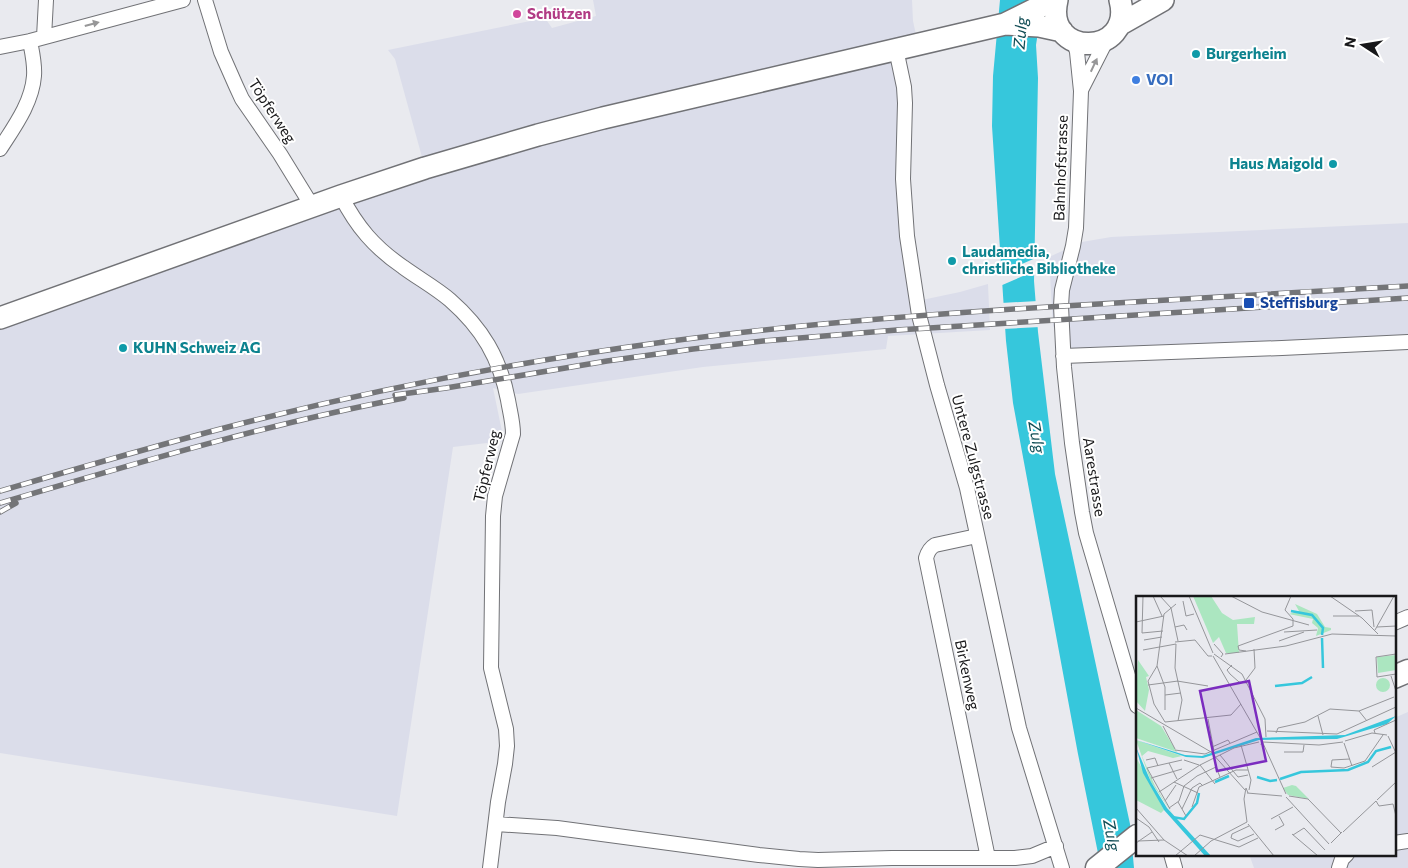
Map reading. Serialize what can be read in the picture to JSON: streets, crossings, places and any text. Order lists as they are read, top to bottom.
{
  "streets": {
    "street": [
      "Töpferweg",
      "Bahnhofstrasse",
      "Untere Zulgstrasse",
      "Aarestrasse",
      "Birkenweg"
    ]
  },
  "crossings": [
    ["Bahnhofstrasse", "Aarestrasse"],
    ["Untere Zulgstrasse", "Birkenweg"]
  ],
  "water": ["Zulg"],
  "places": {
    "other": [
      "Schützen",
      "Burgerheim",
      "VOI",
      "Haus Maigold",
      "Laudamedia, christliche Bibliotheke",
      "KUHN Schweiz AG"
    ],
    "transit": ["Steffisburg"]
  },
  "north": "left"
}
